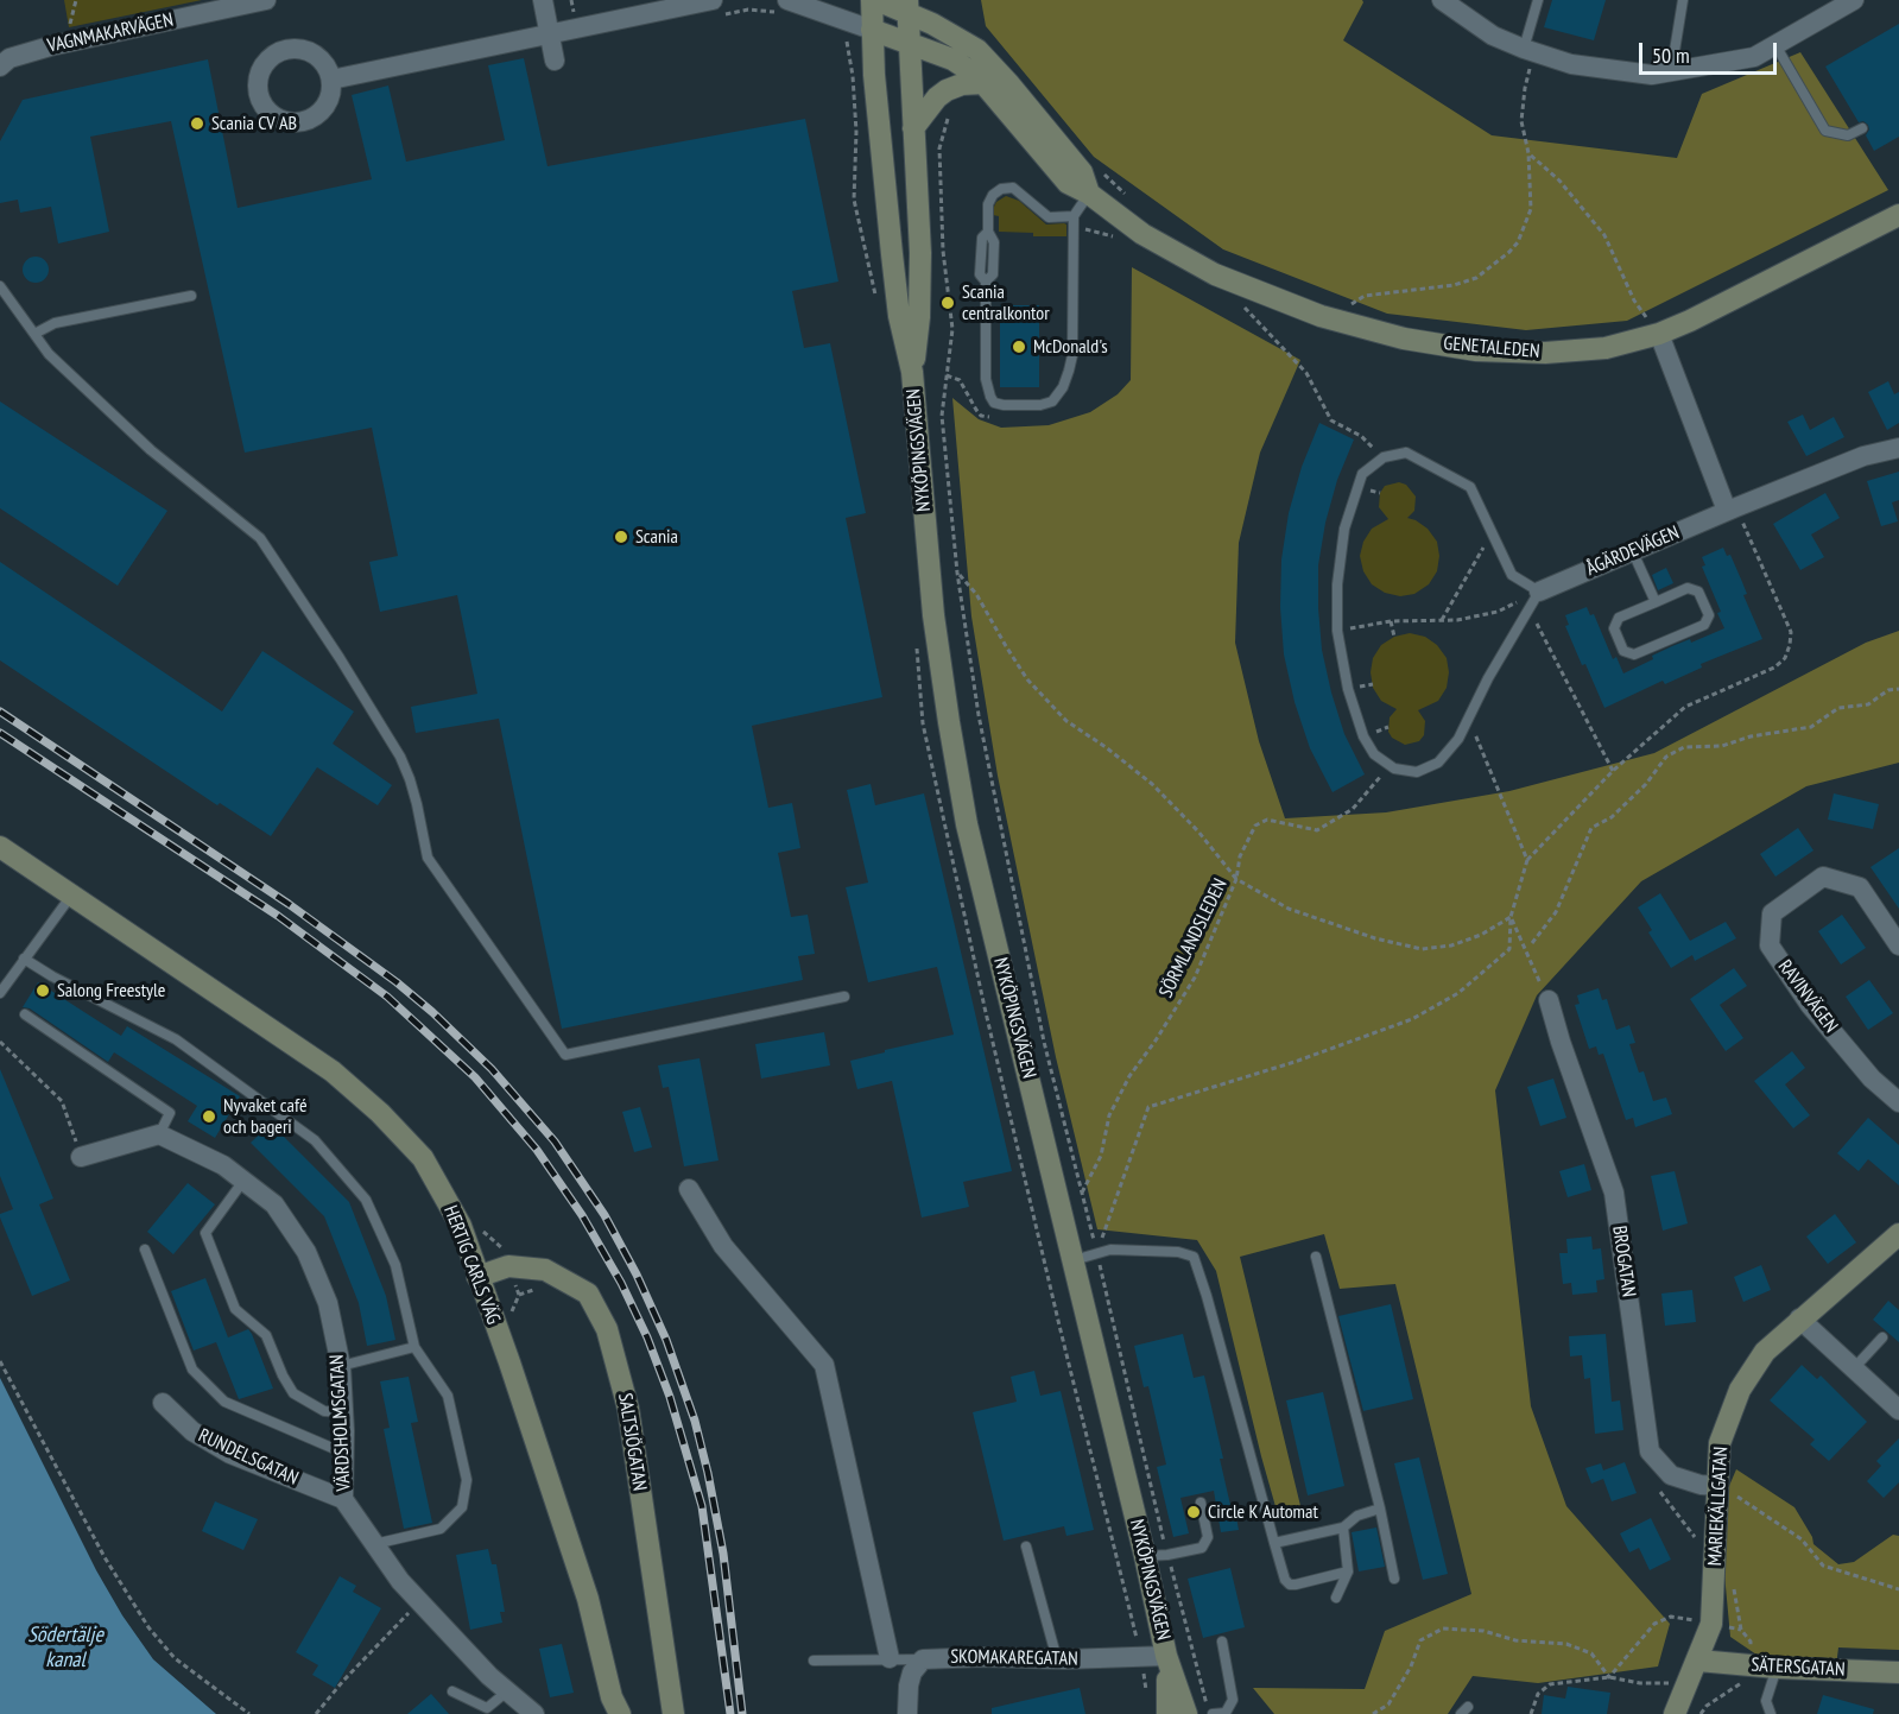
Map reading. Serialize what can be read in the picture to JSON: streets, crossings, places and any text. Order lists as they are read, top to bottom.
{
  "streets": {
    "main road": [
      "GENETALEDEN",
      "NYKÖPINGSVÄGEN",
      "HERTIG CARLS VÄG",
      "SALTSJÖGATAN",
      "MARIEKÄLLGATAN",
      "SÄTERSGATAN"
    ],
    "street": [
      "VAGNMAKARVÄGEN",
      "ÅGÄRDEVÄGEN",
      "RAVINVÄGEN",
      "BROGATAN",
      "VÄRDSHOLMSGATAN",
      "RUNDELSGATAN",
      "SKOMAKAREGATAN"
    ],
    "path": ["SÖRMLANDSLEDEN"]
  },
  "crossings": [
    ["GENETALEDEN", "NYKÖPINGSVÄGEN"],
    ["NYKÖPINGSVÄGEN", "SKOMAKAREGATAN"],
    ["HERTIG CARLS VÄG", "SALTSJÖGATAN"],
    ["VÄRDSHOLMSGATAN", "RUNDELSGATAN"],
    ["MARIEKÄLLGATAN", "SÄTERSGATAN"]
  ],
  "water": ["Södertälje kanal"],
  "places": [
    "Scania CV AB",
    "Scania centralkontor",
    "McDonald's",
    "Scania",
    "Salong Freestyle",
    "Nyvaket café och bageri",
    "Circle K Automat"
  ],
  "scale_bar": "50 m"
}
